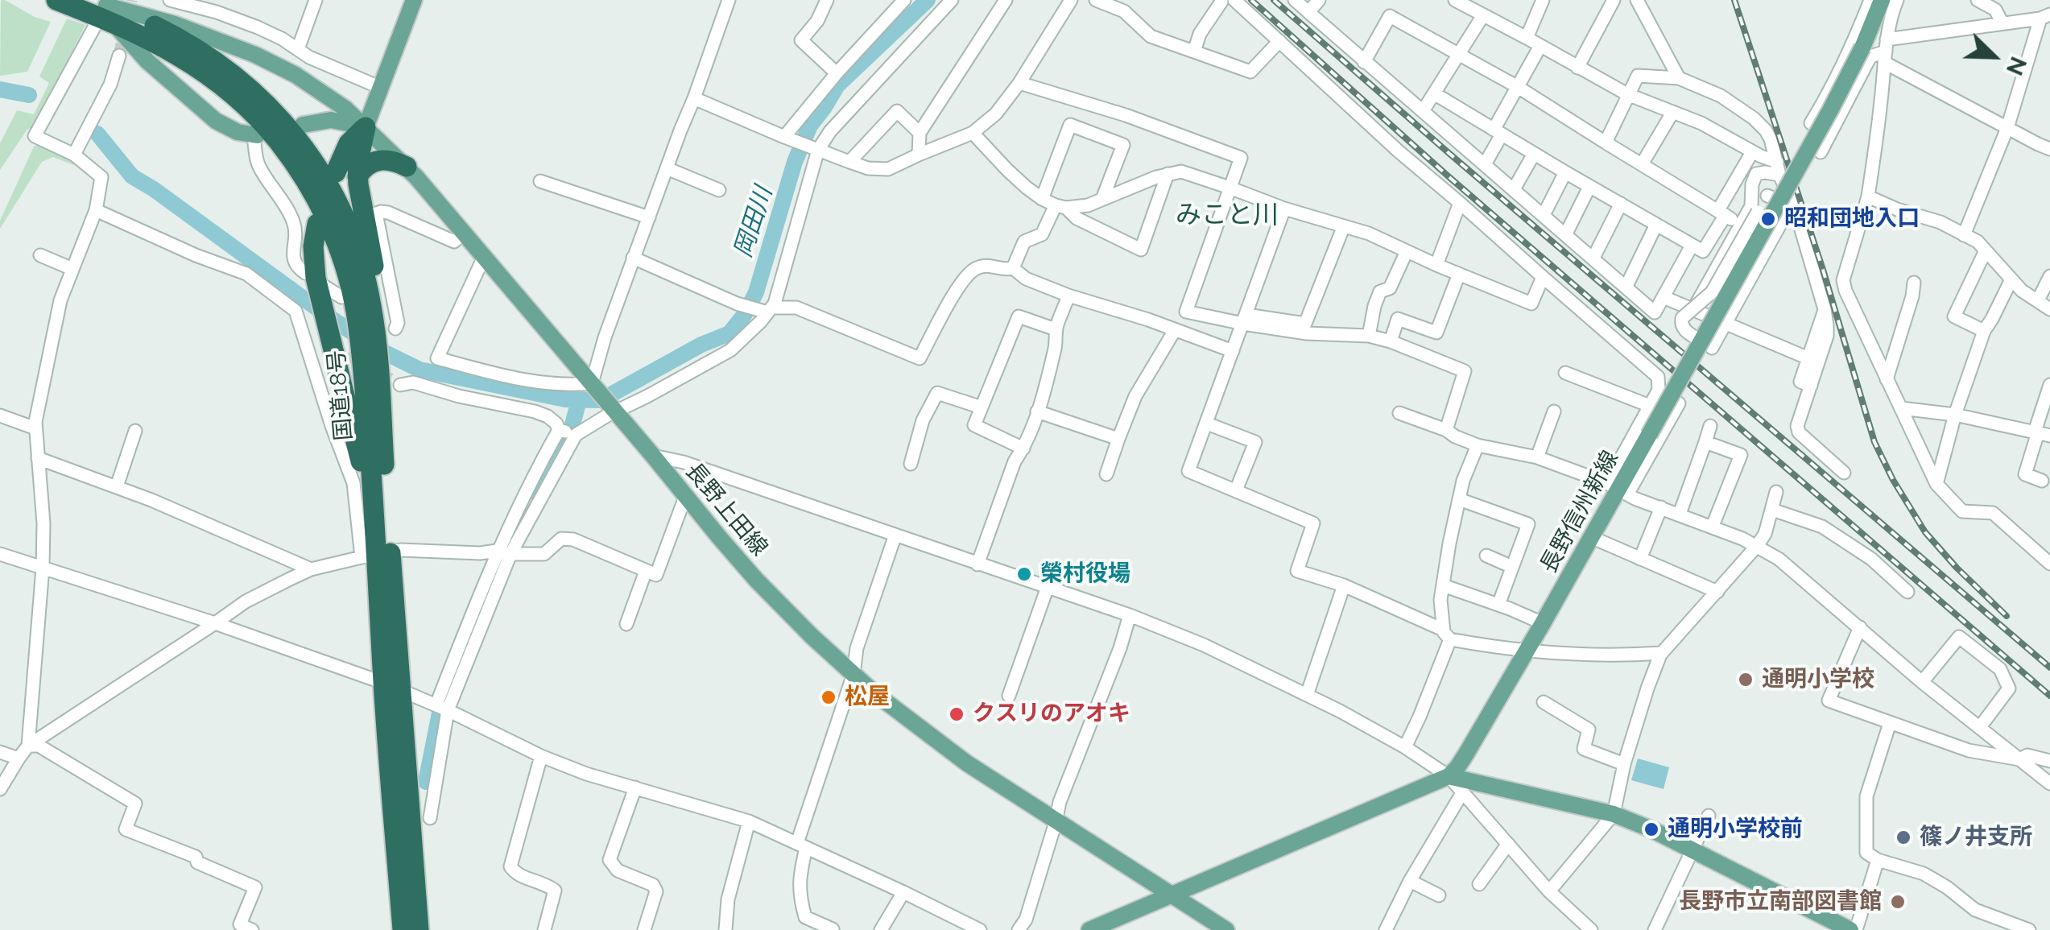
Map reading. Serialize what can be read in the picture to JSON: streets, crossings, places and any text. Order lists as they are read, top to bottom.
{
  "streets": {
    "highway": ["国道18号"],
    "main road": ["長野上田線", "長野信州新線"]
  },
  "crossings": [
    ["国道18号", "長野上田線"],
    ["長野上田線", "長野信州新線"]
  ],
  "districts": ["みこと川"],
  "water": ["岡田川"],
  "places": [
    "昭和団地入口",
    "榮村役場",
    "通明小学校",
    "松屋",
    "クスリのアオキ",
    "通明小学校前",
    "篠ノ井支所",
    "長野市立南部図書館"
  ],
  "north": "bottom right"
}
